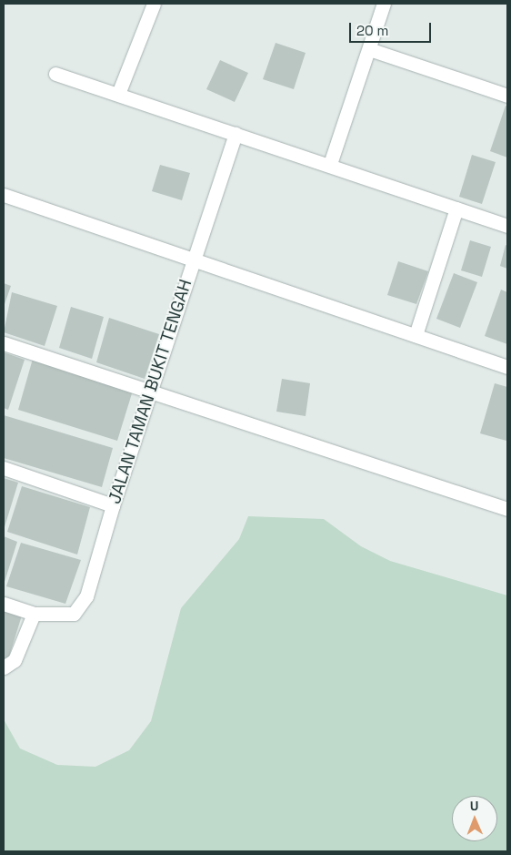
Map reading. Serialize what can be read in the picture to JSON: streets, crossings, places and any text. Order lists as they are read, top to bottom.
{
  "streets": {
    "street": ["JALAN TAMAN BUKIT TENGAH"]
  },
  "scale_bar": "20 m",
  "north": "top"
}
